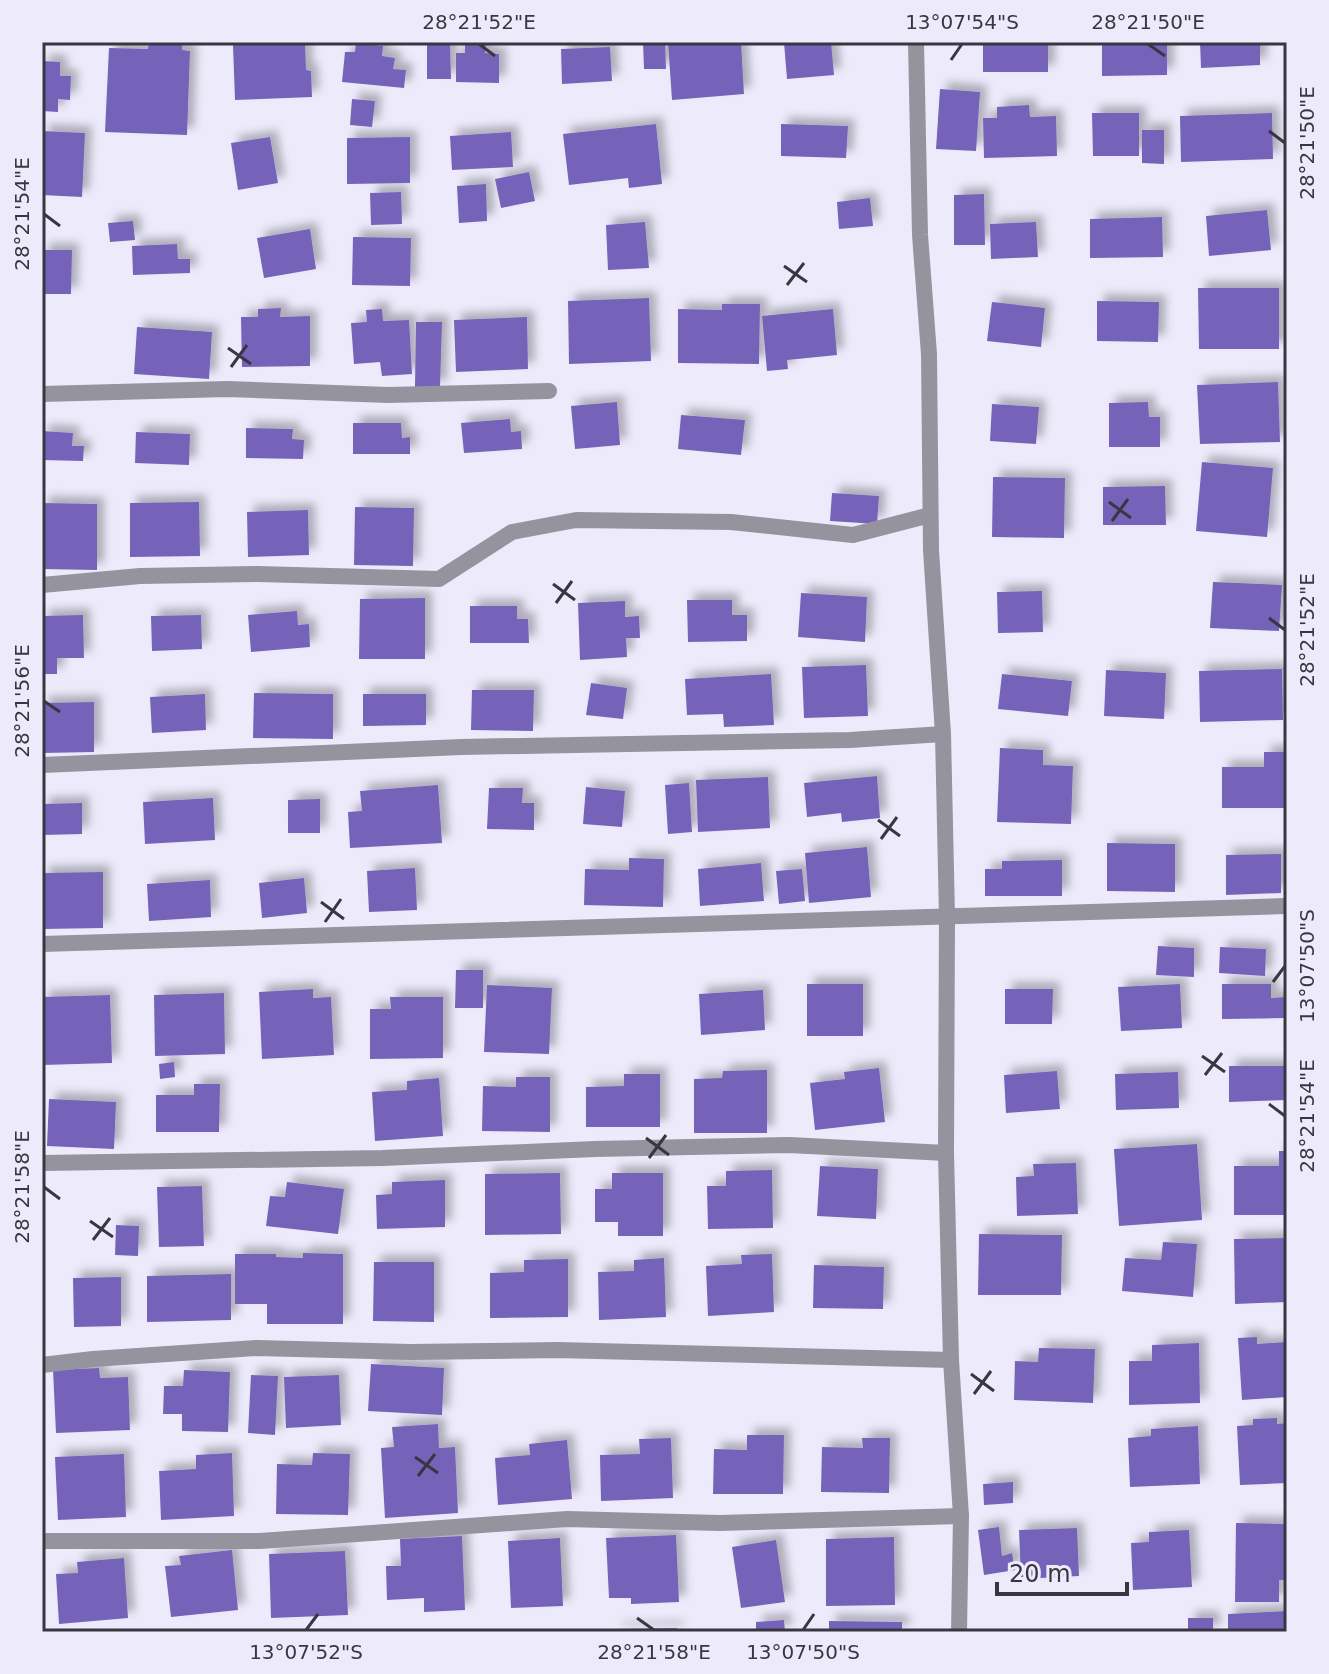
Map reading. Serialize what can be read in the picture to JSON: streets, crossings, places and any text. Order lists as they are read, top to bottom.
{
  "scale_bar": "20 m",
  "coordinates": [
    "28°21'52\"E",
    "13°07'54\"S",
    "28°21'50\"E",
    "28°21'54\"E",
    "28°21'56\"E",
    "13°07'50\"S",
    "28°21'58\"E",
    "13°07'52\"S"
  ]
}
